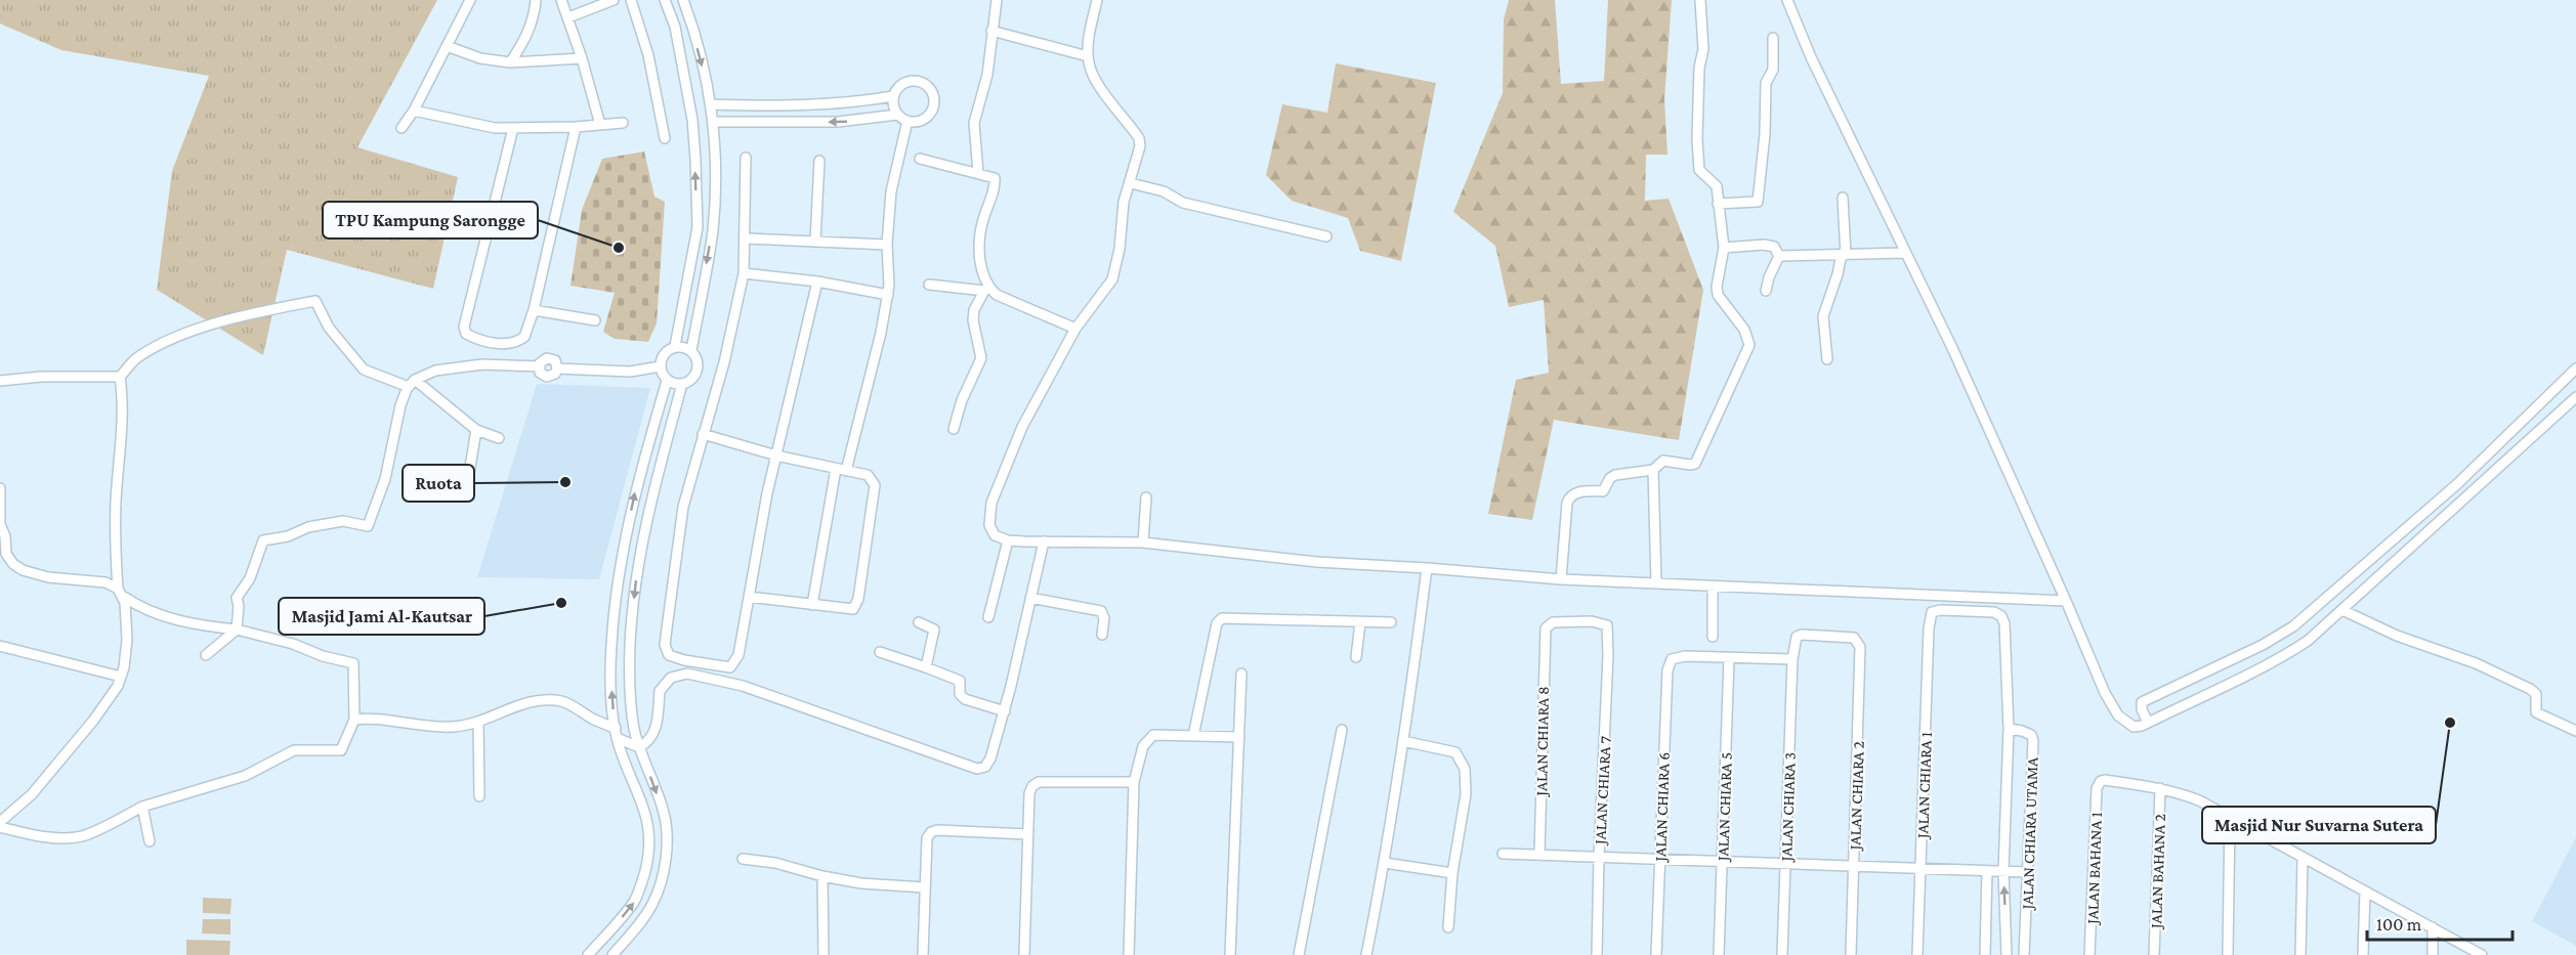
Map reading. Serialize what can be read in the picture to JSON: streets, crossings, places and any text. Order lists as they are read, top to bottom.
{
  "streets": {
    "street": [
      "JALAN CHIARA 8",
      "JALAN CHIARA 1",
      "JALAN CHIARA 7",
      "JALAN CHIARA 2",
      "JALAN CHIARA 6",
      "JALAN CHIARA 5",
      "JALAN CHIARA 3",
      "JALAN CHIARA UTAMA",
      "JALAN BAHANA 1",
      "JALAN BAHANA 2"
    ]
  },
  "crossings": [
    ["JALAN CHIARA 8", "JALAN CHIARA 7"],
    ["JALAN CHIARA 1", "JALAN CHIARA UTAMA"],
    ["JALAN CHIARA 2", "JALAN CHIARA 3"],
    ["JALAN CHIARA 6", "JALAN CHIARA 5"],
    ["JALAN BAHANA 1", "JALAN BAHANA 2"]
  ],
  "places": [
    "TPU Kampung Sarongge",
    "Ruota",
    "Masjid Jami Al-Kautsar",
    "Masjid Nur Suvarna Sutera"
  ],
  "scale_bar": "100 m"
}
